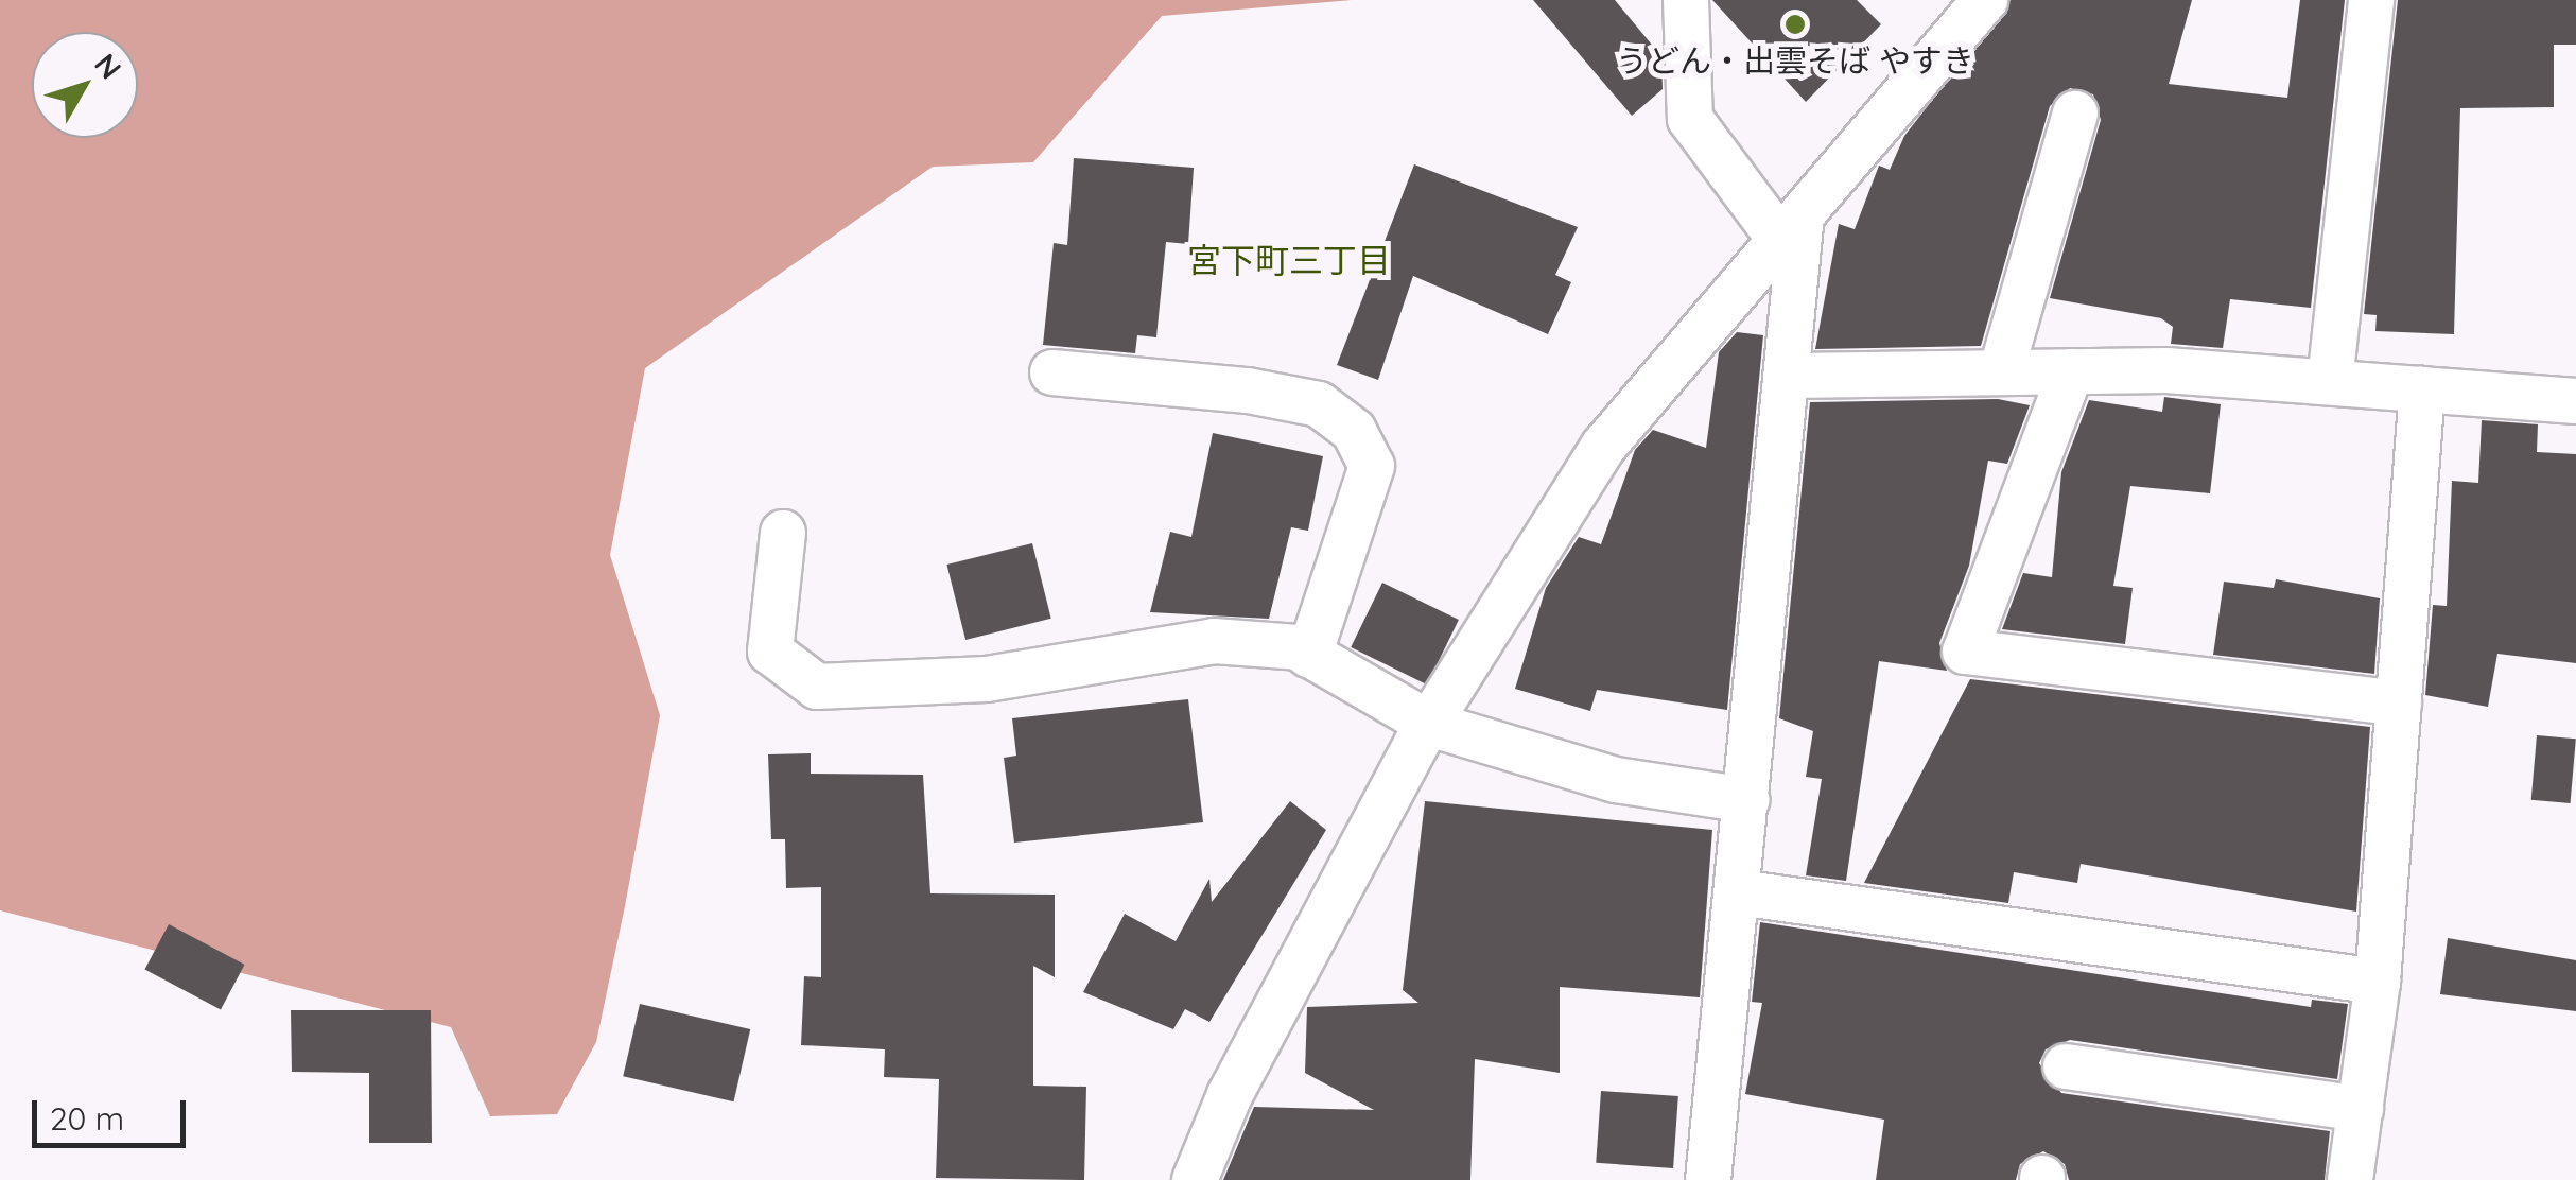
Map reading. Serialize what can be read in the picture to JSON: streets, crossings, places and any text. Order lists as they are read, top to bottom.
{
  "districts": ["宮下町三丁目"],
  "places": ["うどん・出雲そば やすき"],
  "scale_bar": "20 m",
  "north": "top right"
}
